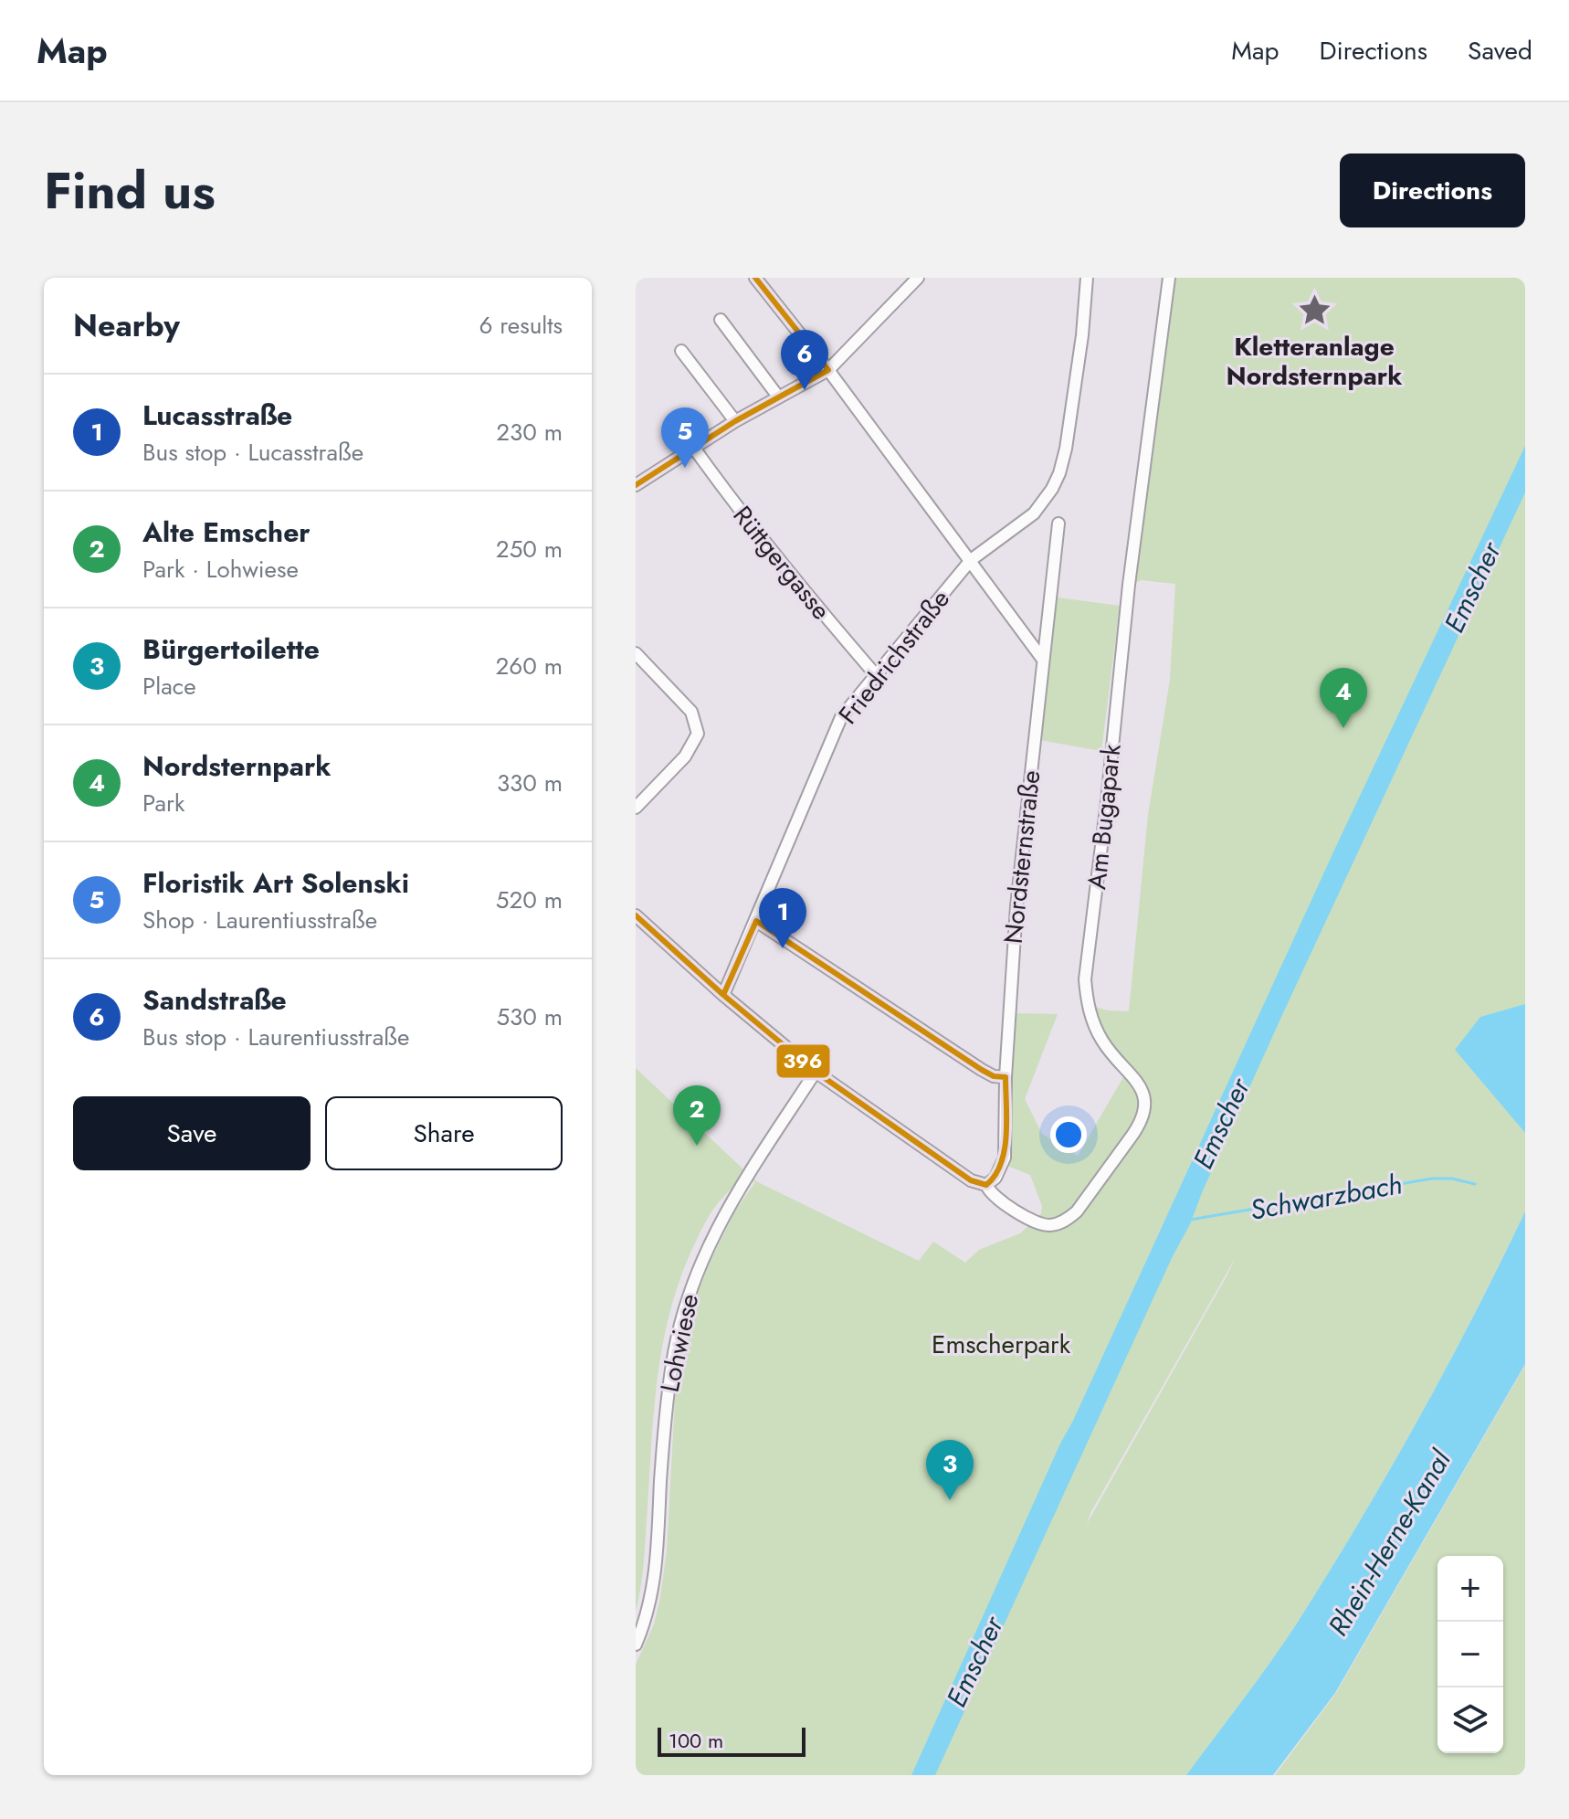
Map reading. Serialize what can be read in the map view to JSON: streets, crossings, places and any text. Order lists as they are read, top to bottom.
{
  "streets": {
    "street": [
      "Rüttgergasse",
      "Friedrichstraße",
      "Am Bugapark",
      "Nordsternstraße",
      "Lohwiese"
    ]
  },
  "crossings": [
    ["Rüttgergasse", "Friedrichstraße"],
    ["Friedrichstraße", "Am Bugapark"],
    ["Am Bugapark", "Nordsternstraße"],
    ["Am Bugapark", "Lohwiese"]
  ],
  "water": ["Emscher", "Schwarzbach", "Rhein-Herne-Kanal"],
  "parks": ["Emscherpark"],
  "places": {
    "place": ["Kletteranlage Nordsternpark"]
  },
  "lines": ["transit line 396"],
  "scale_bar": "100 m",
  "page": {
    "header": "Map",
    "nav": ["Map", "Directions", "Saved"],
    "title": "Find us",
    "buttons": [
      "Directions",
      ["Save", "Share"]
    ],
    "heading": ["Nearby", "6 results"],
    "pins": [
      "6",
      "5",
      "4",
      "1",
      "2",
      "3"
    ],
    "list": [
      {
        "mark": "1",
        "name": "Lucasstraße",
        "note": "Bus stop · Lucasstraße",
        "value": "230 m"
      },
      {
        "mark": "2",
        "name": "Alte Emscher",
        "note": "Park · Lohwiese",
        "value": "250 m"
      },
      {
        "mark": "3",
        "name": "Bürgertoilette",
        "note": "Place",
        "value": "260 m"
      },
      {
        "mark": "4",
        "name": "Nordsternpark",
        "note": "Park",
        "value": "330 m"
      },
      {
        "mark": "5",
        "name": "Floristik Art Solenski",
        "note": "Shop · Laurentiusstraße",
        "value": "520 m"
      },
      {
        "mark": "6",
        "name": "Sandstraße",
        "note": "Bus stop · Laurentiusstraße",
        "value": "530 m"
      }
    ],
    "map_buttons": ["+", "−"],
    "scale": "100 m"
  }
}
